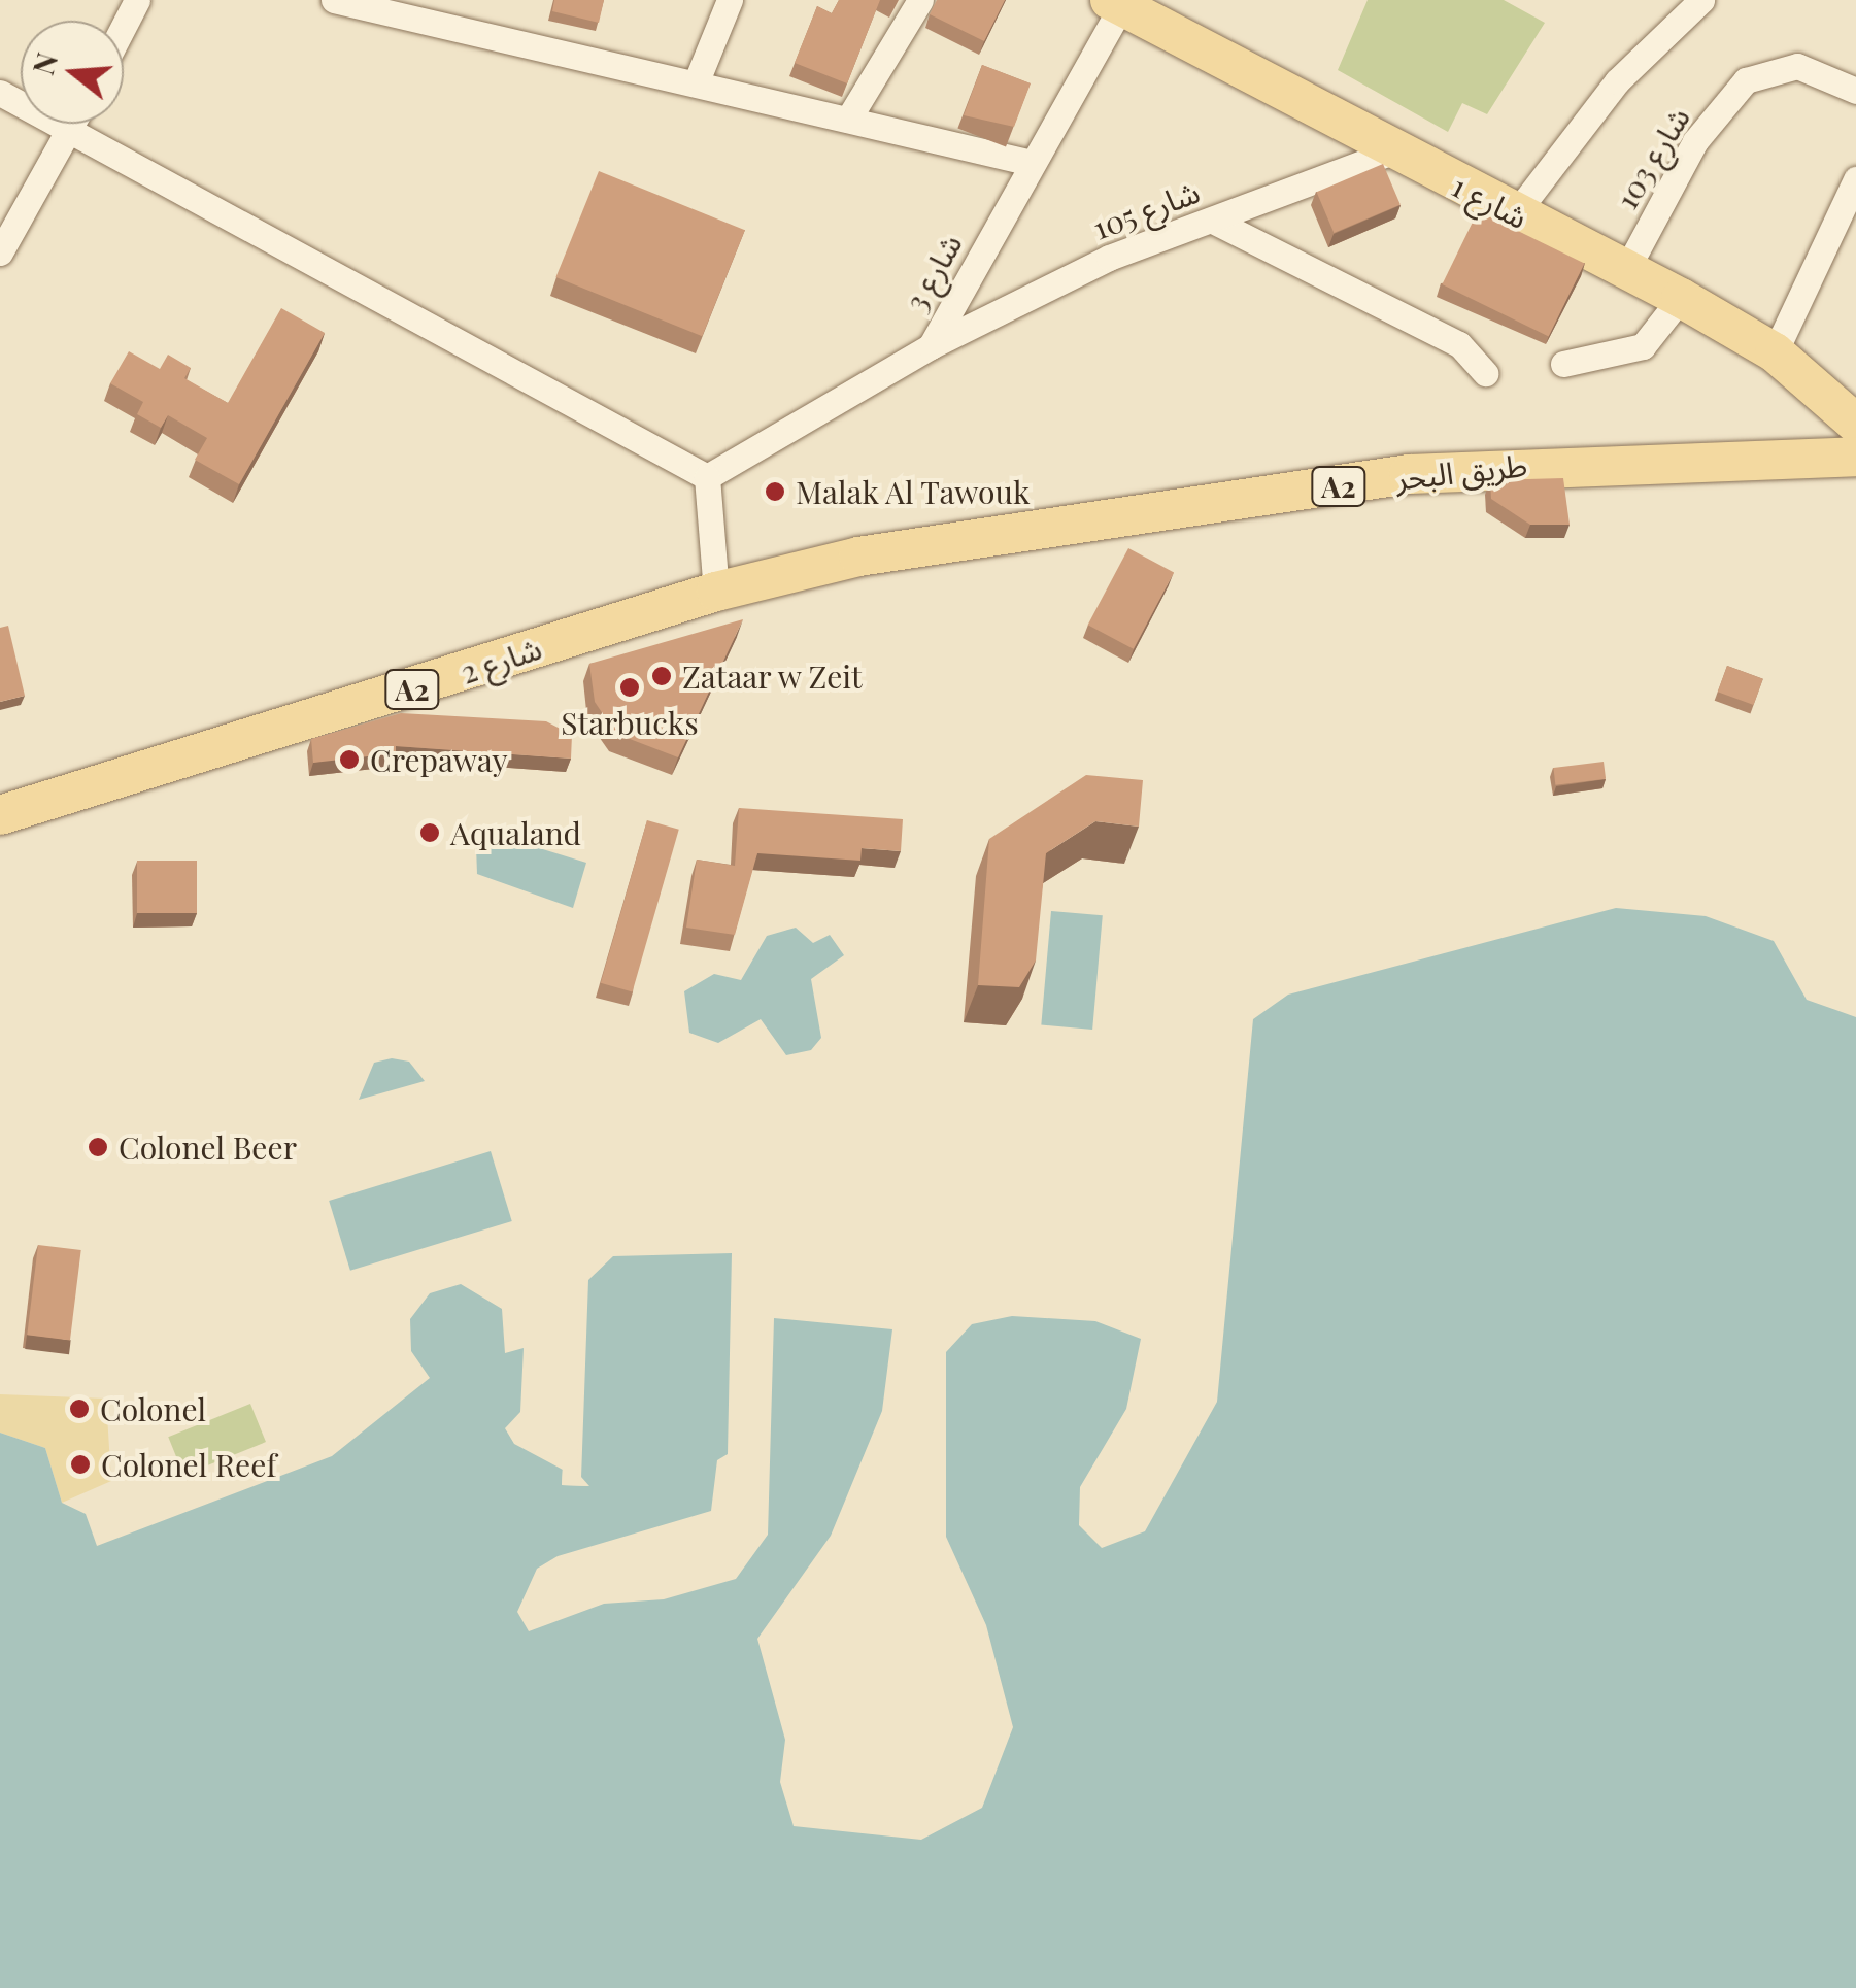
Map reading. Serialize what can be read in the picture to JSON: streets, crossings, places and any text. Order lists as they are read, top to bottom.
{
  "streets": {
    "main road": [
      "شارع 1",
      "طريق البحر",
      "A2",
      "شارع 2"
    ],
    "street": ["شارع 103", "شارع 105", "شارع 3"]
  },
  "crossings": [
    ["شارع 103", "شارع 1"],
    ["شارع 1", "شارع 105"],
    ["شارع 1", "شارع 3"],
    ["شارع 1", "A2"],
    ["شارع 105", "شارع 3"],
    ["طريق البحر", "A2"],
    ["طريق البحر", "شارع 2"]
  ],
  "places": [
    "Malak Al Tawouk",
    "Zataar w Zeit",
    "Starbucks",
    "Crepaway",
    "Aqualand",
    "Colonel Beer",
    "Colonel",
    "Colonel Reef"
  ],
  "north": "left"
}
